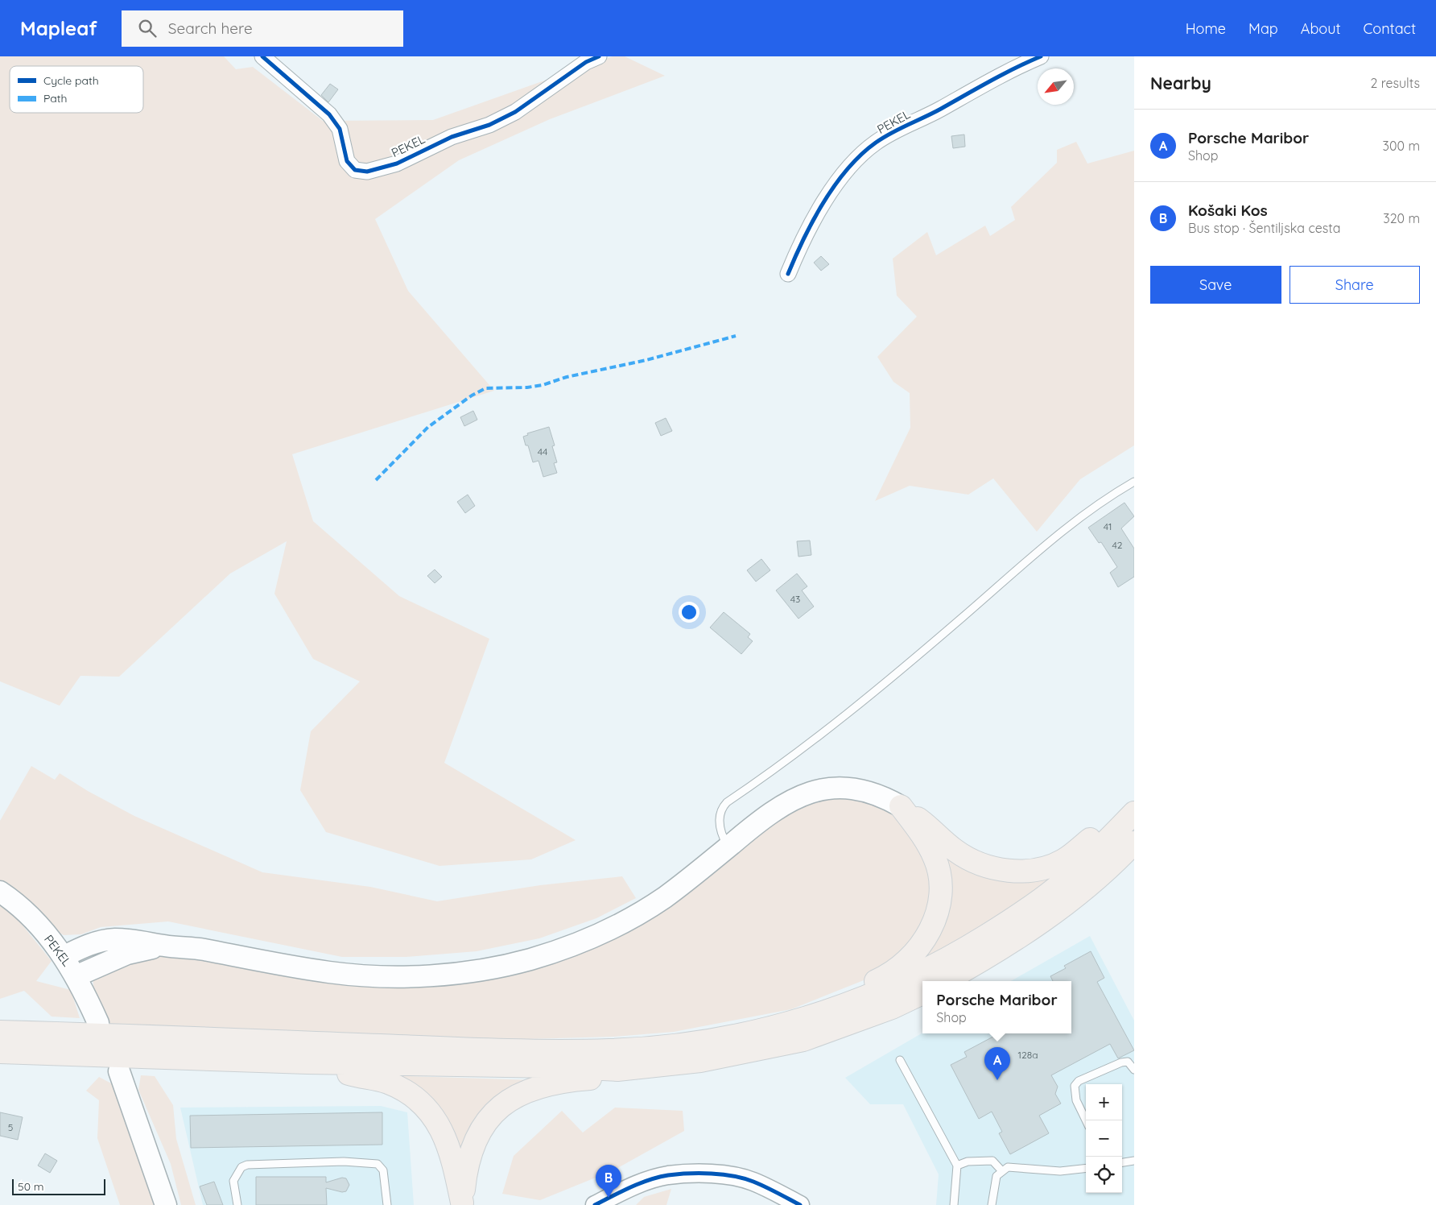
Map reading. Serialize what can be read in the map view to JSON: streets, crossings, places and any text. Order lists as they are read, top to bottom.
{
  "streets": {
    "main road": ["PEKEL"]
  },
  "house_numbers": [
    "44",
    "41",
    "42",
    "43",
    "128a",
    "5"
  ],
  "legend": ["Cycle path", "Path"],
  "scale_bar": "50 m",
  "north": "bottom left",
  "page": {
    "header": "Mapleaf",
    "search": "Search here",
    "nav": [
      "Home",
      "Map",
      "About",
      "Contact"
    ],
    "heading": ["Nearby", "2 results"],
    "list": [
      {
        "mark": "A",
        "name": "Porsche Maribor",
        "note": "Shop",
        "value": "300 m"
      },
      {
        "mark": "B",
        "name": "Košaki Kos",
        "note": "Bus stop · Šentiljska cesta",
        "value": "320 m"
      }
    ],
    "buttons": ["Save", "Share"],
    "popup": ["Porsche Maribor", "Shop"],
    "pins": ["A", "B"],
    "map_buttons": ["+", "−"],
    "scale": "50 m"
  }
}
